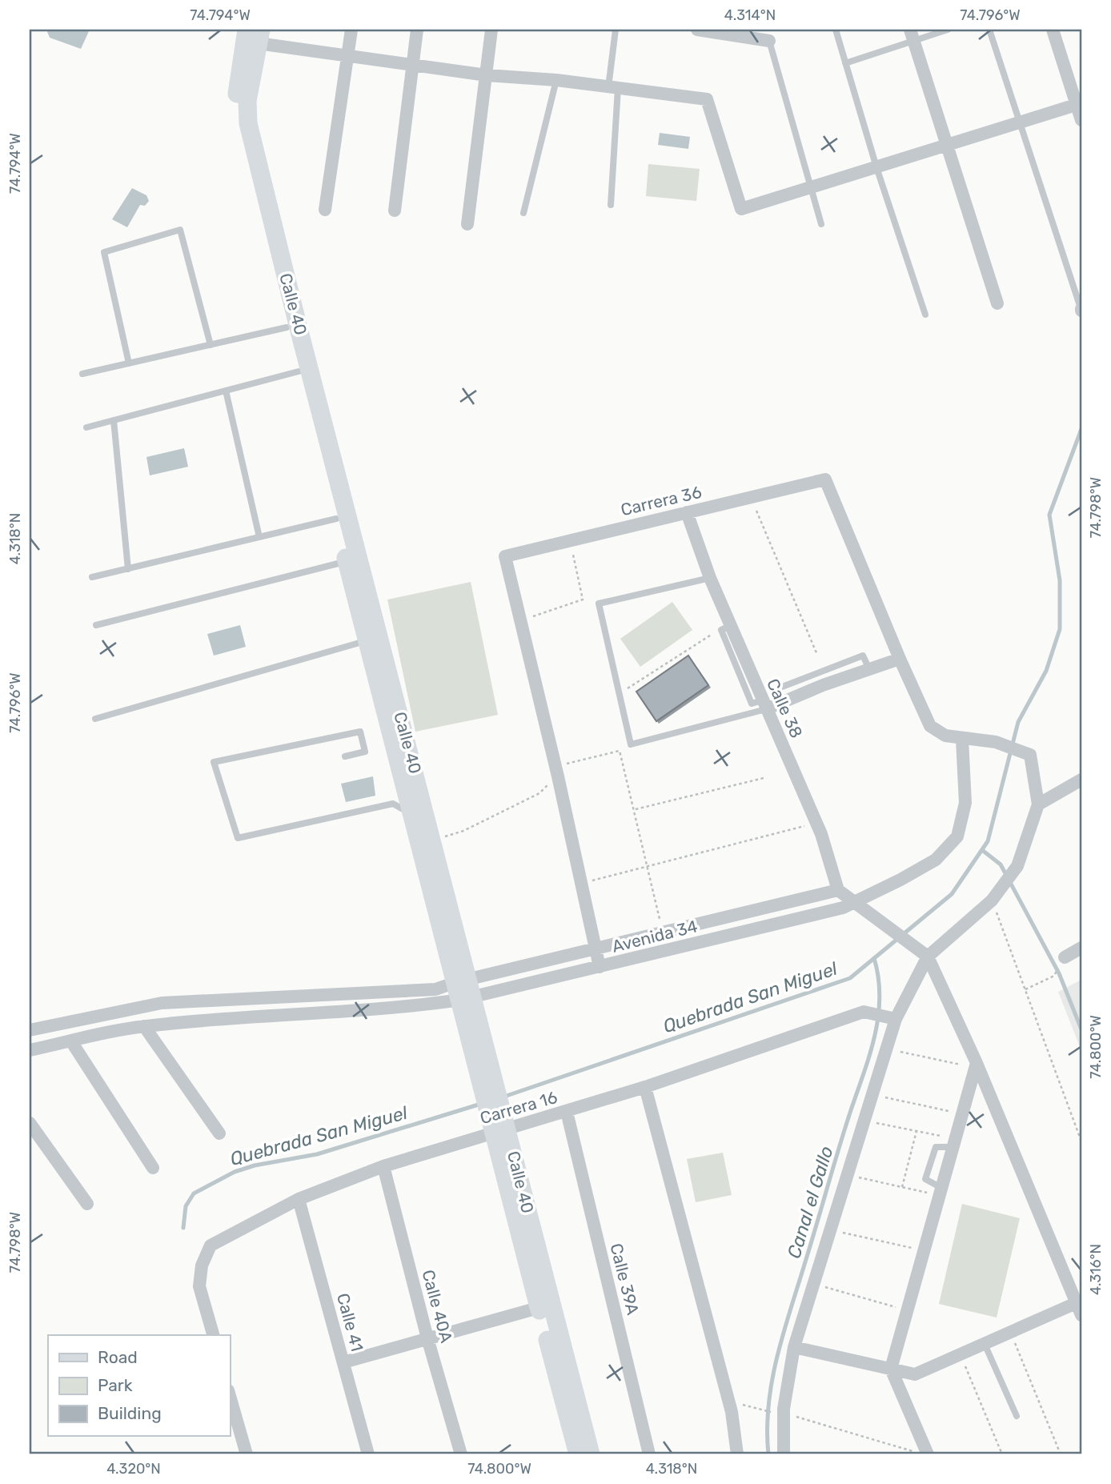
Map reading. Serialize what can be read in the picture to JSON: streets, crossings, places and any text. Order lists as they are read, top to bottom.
{
  "streets": {
    "main road": ["Calle 40"],
    "street": [
      "Carrera 36",
      "Calle 38",
      "Avenida 34",
      "Carrera 16",
      "Calle 39A",
      "Calle 40A",
      "Calle 41"
    ]
  },
  "crossings": [
    ["Calle 40", "Avenida 34"],
    ["Calle 40", "Carrera 16"],
    ["Carrera 36", "Calle 38"],
    ["Calle 38", "Avenida 34"],
    ["Carrera 16", "Calle 39A"],
    ["Carrera 16", "Calle 40A"],
    ["Carrera 16", "Calle 41"]
  ],
  "water": ["Quebrada San Miguel", "Canal el Gallo"],
  "legend": ["Road", "Park", "Building"],
  "coordinates": [
    "74.794°W",
    "4.314°N",
    "74.796°W",
    "74.798°W",
    "4.318°N",
    "74.800°W",
    "4.316°N",
    "4.320°N"
  ]
}
